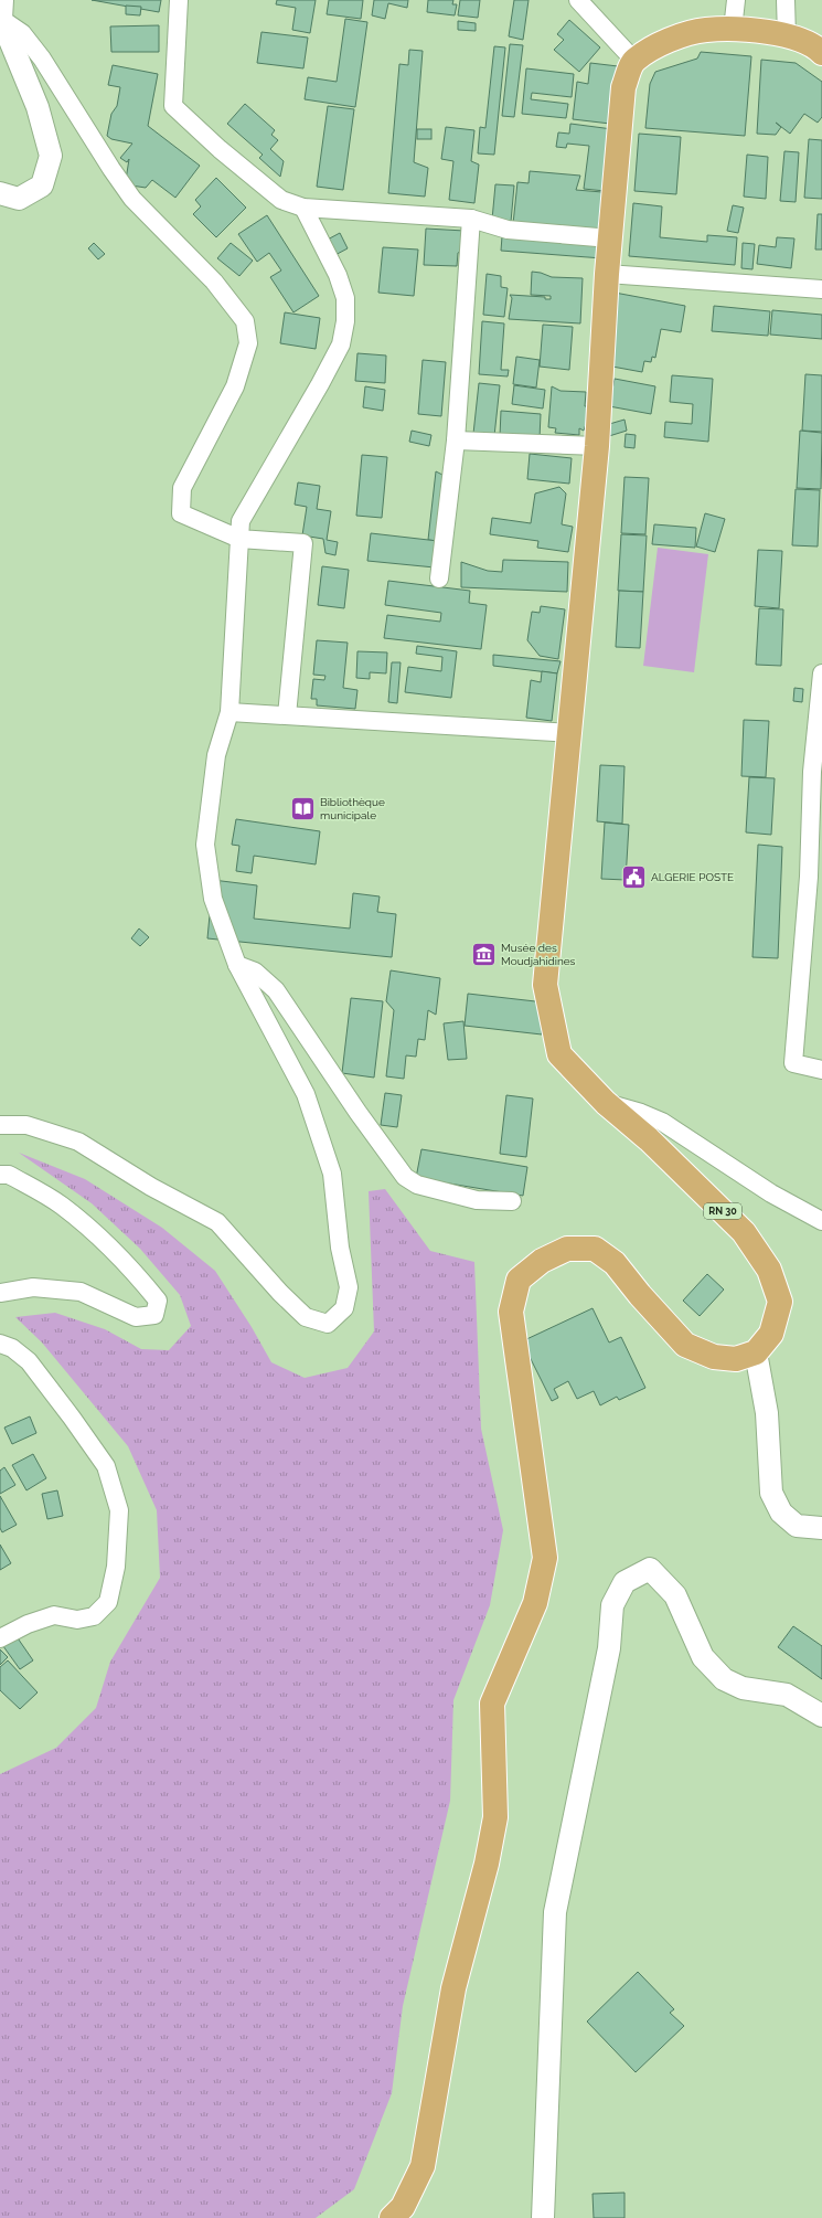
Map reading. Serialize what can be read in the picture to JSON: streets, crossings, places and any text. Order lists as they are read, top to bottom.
{
  "streets": {
    "main road": ["RN 30"]
  },
  "places": {
    "library": ["Bibliothèque municipale"],
    "public building": ["ALGERIE POSTE"],
    "museum": ["Musée des Moudjahidines"]
  }
}
